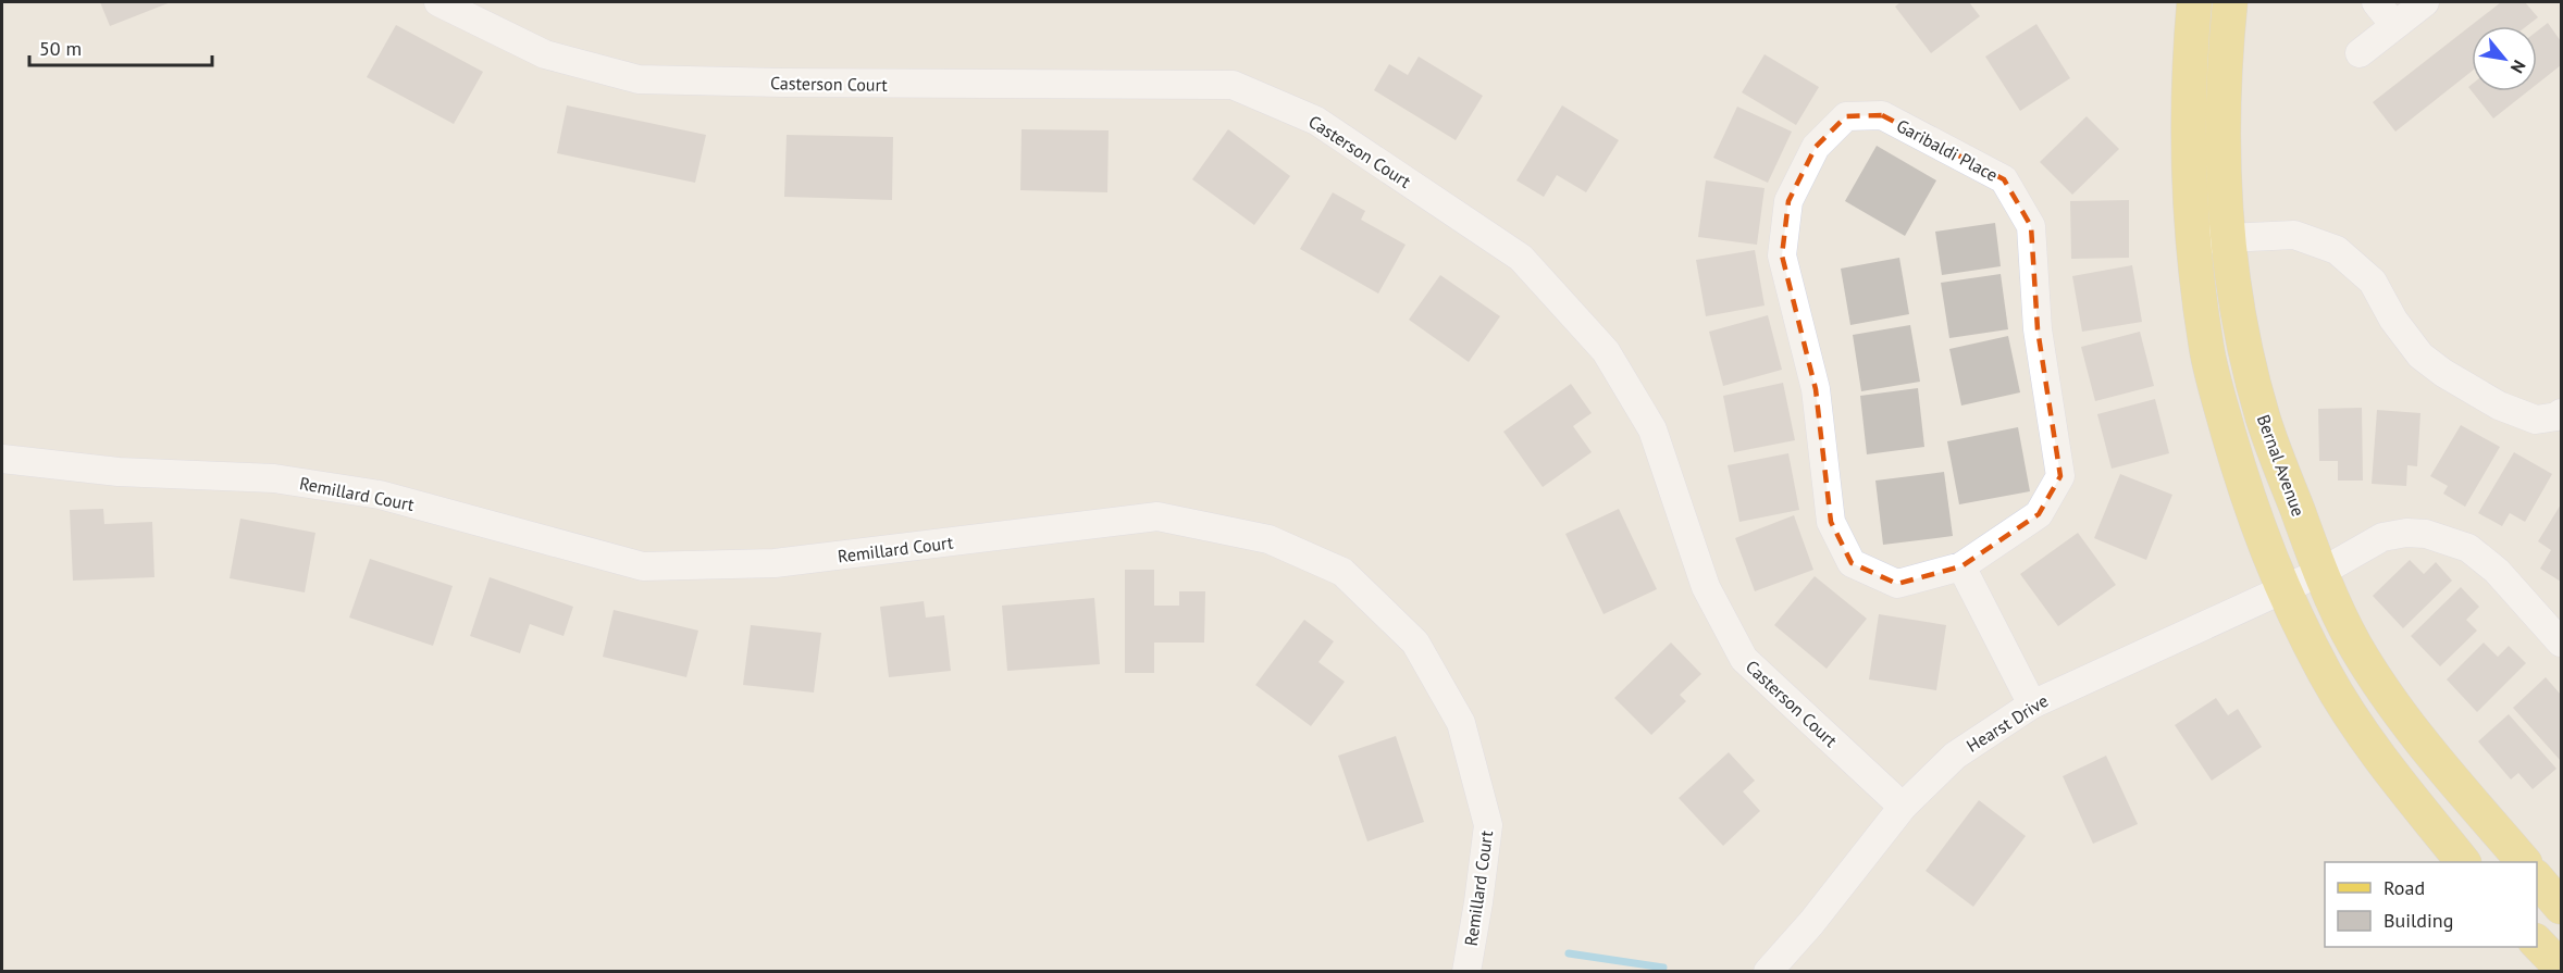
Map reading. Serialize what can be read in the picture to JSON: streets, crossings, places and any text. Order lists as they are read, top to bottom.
{
  "streets": {
    "main road": ["Bernal Avenue"],
    "street": [
      "Casterson Court",
      "Garibaldi Place",
      "Remillard Court",
      "Hearst Drive"
    ]
  },
  "crossings": [
    ["Casterson Court", "Hearst Drive"],
    ["Bernal Avenue", "Hearst Drive"]
  ],
  "legend": ["Road", "Building"],
  "scale_bar": "50 m",
  "north": "bottom right"
}
